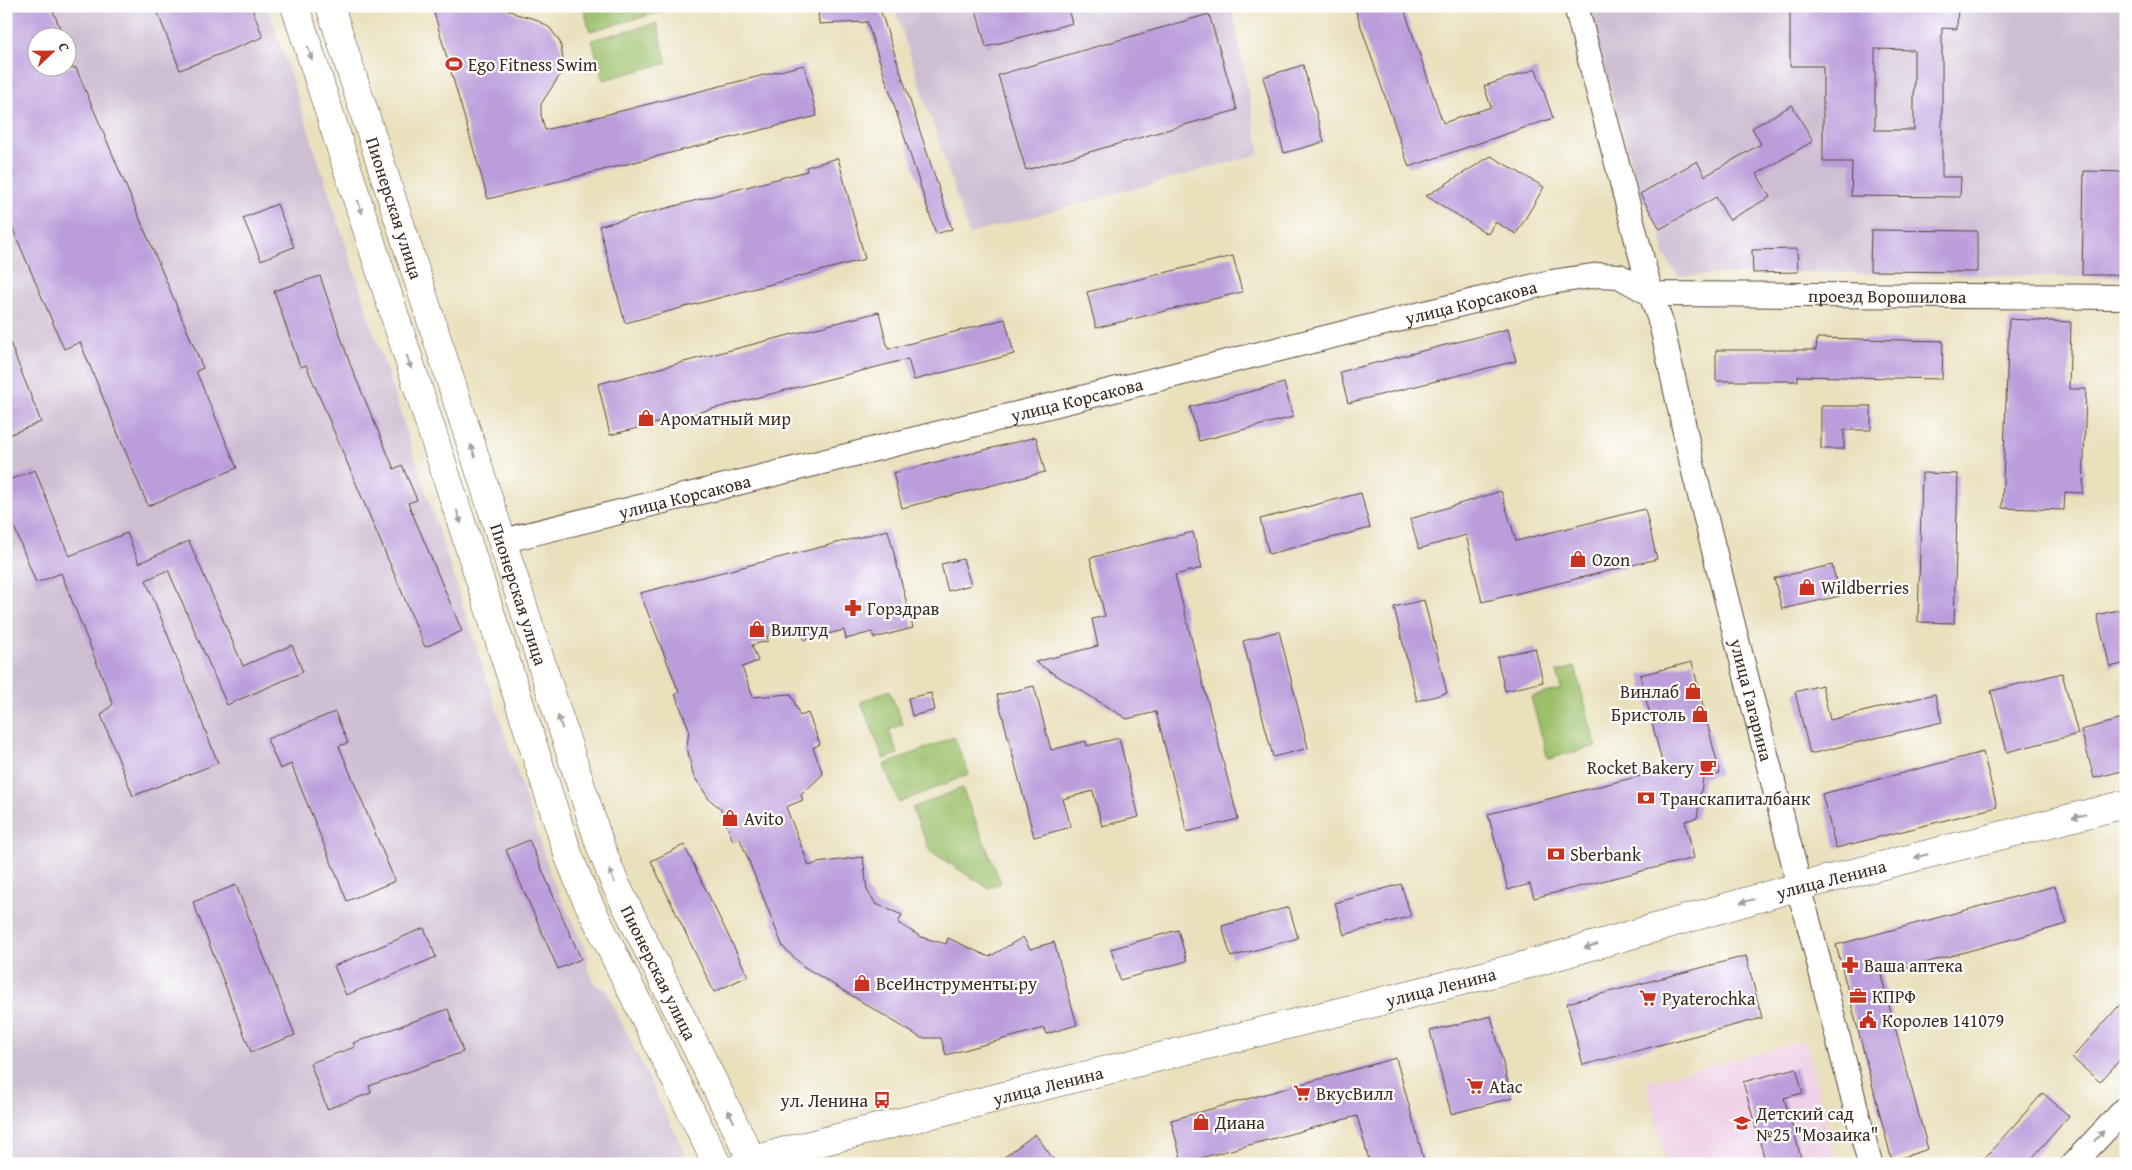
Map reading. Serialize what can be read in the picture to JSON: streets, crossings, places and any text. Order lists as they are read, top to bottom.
{
  "streets": {
    "main road": ["Пионерская улица", "улица Ленина"],
    "street": ["проезд Ворошилова", "улица Корсакова", "улица Гагарина"]
  },
  "crossings": [
    ["Пионерская улица", "улица Корсакова"],
    ["Пионерская улица", "улица Ленина"],
    ["проезд Ворошилова", "улица Корсакова"],
    ["проезд Ворошилова", "улица Гагарина"],
    ["улица Корсакова", "улица Гагарина"],
    ["улица Гагарина", "улица Ленина"]
  ],
  "one_way": ["улица Ленина"],
  "places": {
    "sports": ["Ego Fitness Swim"],
    "shop": [
      "Ароматный мир",
      "Ozon",
      "Wildberries",
      "Вилгуд",
      "Винлаб",
      "Бристоль",
      "Avito",
      "ВсеИнструменты.ру",
      "Диана"
    ],
    "pharmacy": ["Горздрав", "Ваша аптека"],
    "cafe": ["Rocket Bakery"],
    "bank": ["Транскапиталбанк", "Sberbank"],
    "office": ["КПРФ"],
    "supermarket": ["Pyaterochka", "Atac", "ВкусВилл"],
    "public building": ["Королев 141079"],
    "bus stop": ["ул. Ленина"],
    "school or university": ["Детский сад №25 \"Мозаика\""]
  },
  "north": "right"
}
